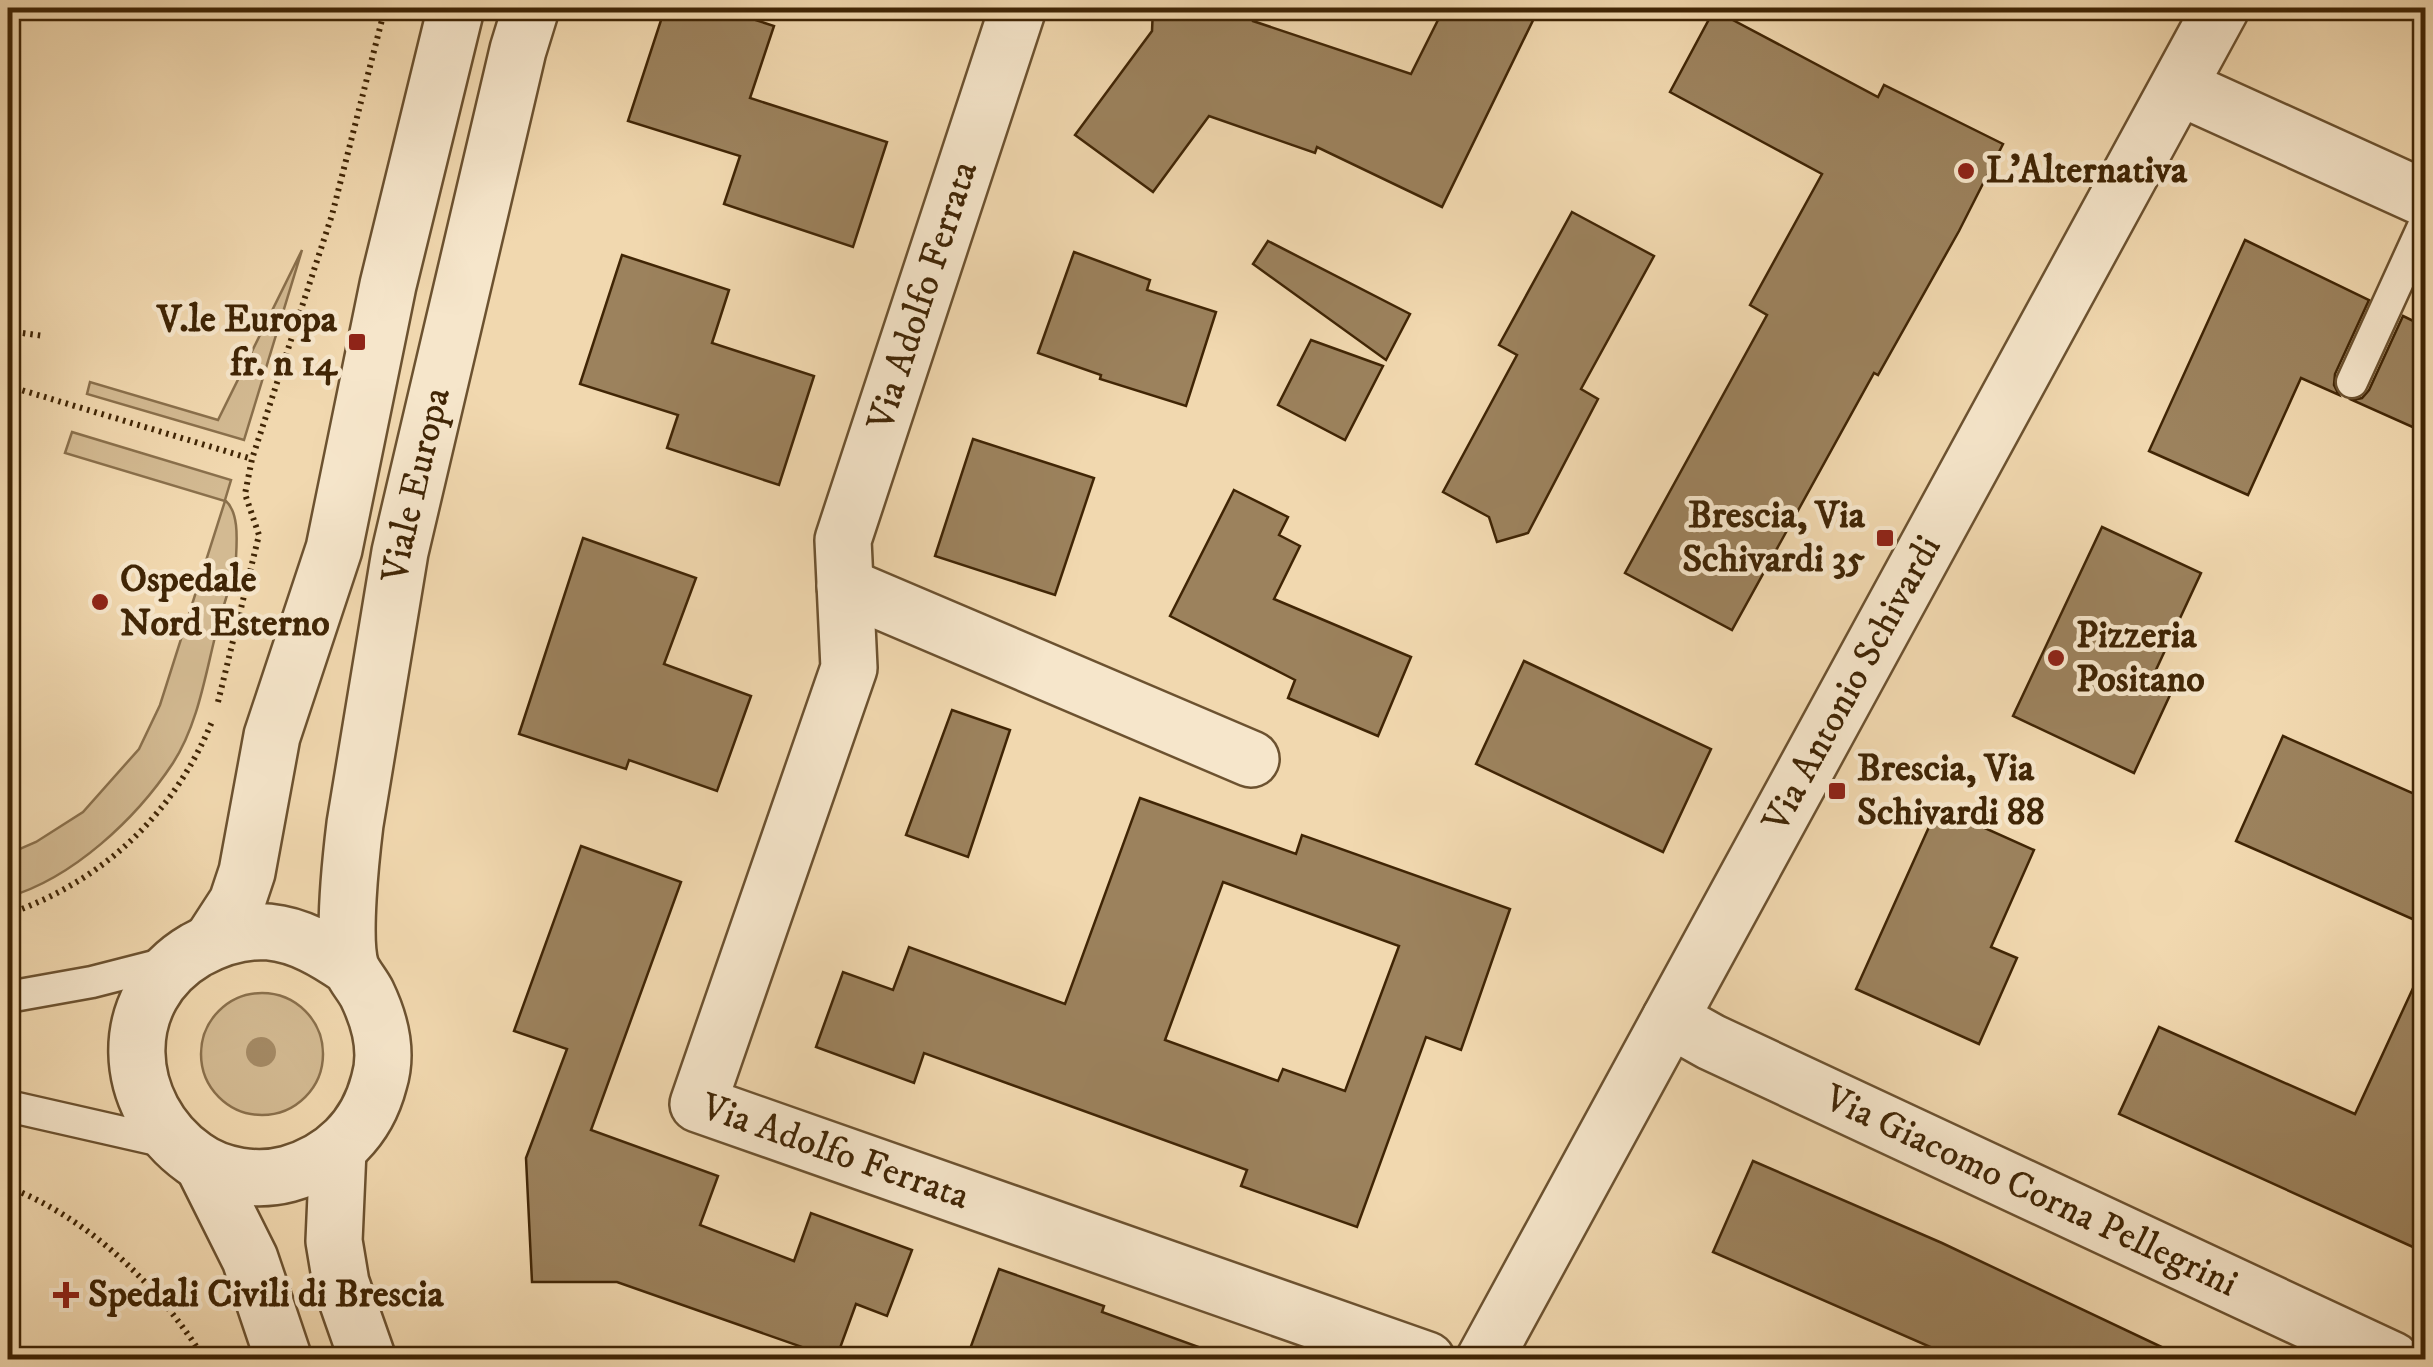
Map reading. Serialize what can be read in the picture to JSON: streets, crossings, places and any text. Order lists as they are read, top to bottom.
{
  "streets": {
    "street": [
      "Via Adolfo Ferrata",
      "Viale Europa",
      "Via Antonio Schivardi",
      "Via Giacomo Corna Pellegrini"
    ]
  },
  "crossings": [
    ["Via Antonio Schivardi", "Via Giacomo Corna Pellegrini"]
  ],
  "places": {
    "other": ["L'Alternativa", "Ospedale Nord Esterno", "Pizzeria Positano"],
    "transit": ["V.le Europa fr. n 14", "Brescia, Via Schivardi 35", "Brescia, Via Schivardi 88"],
    "health": ["Spedali Civili di Brescia"]
  }
}
